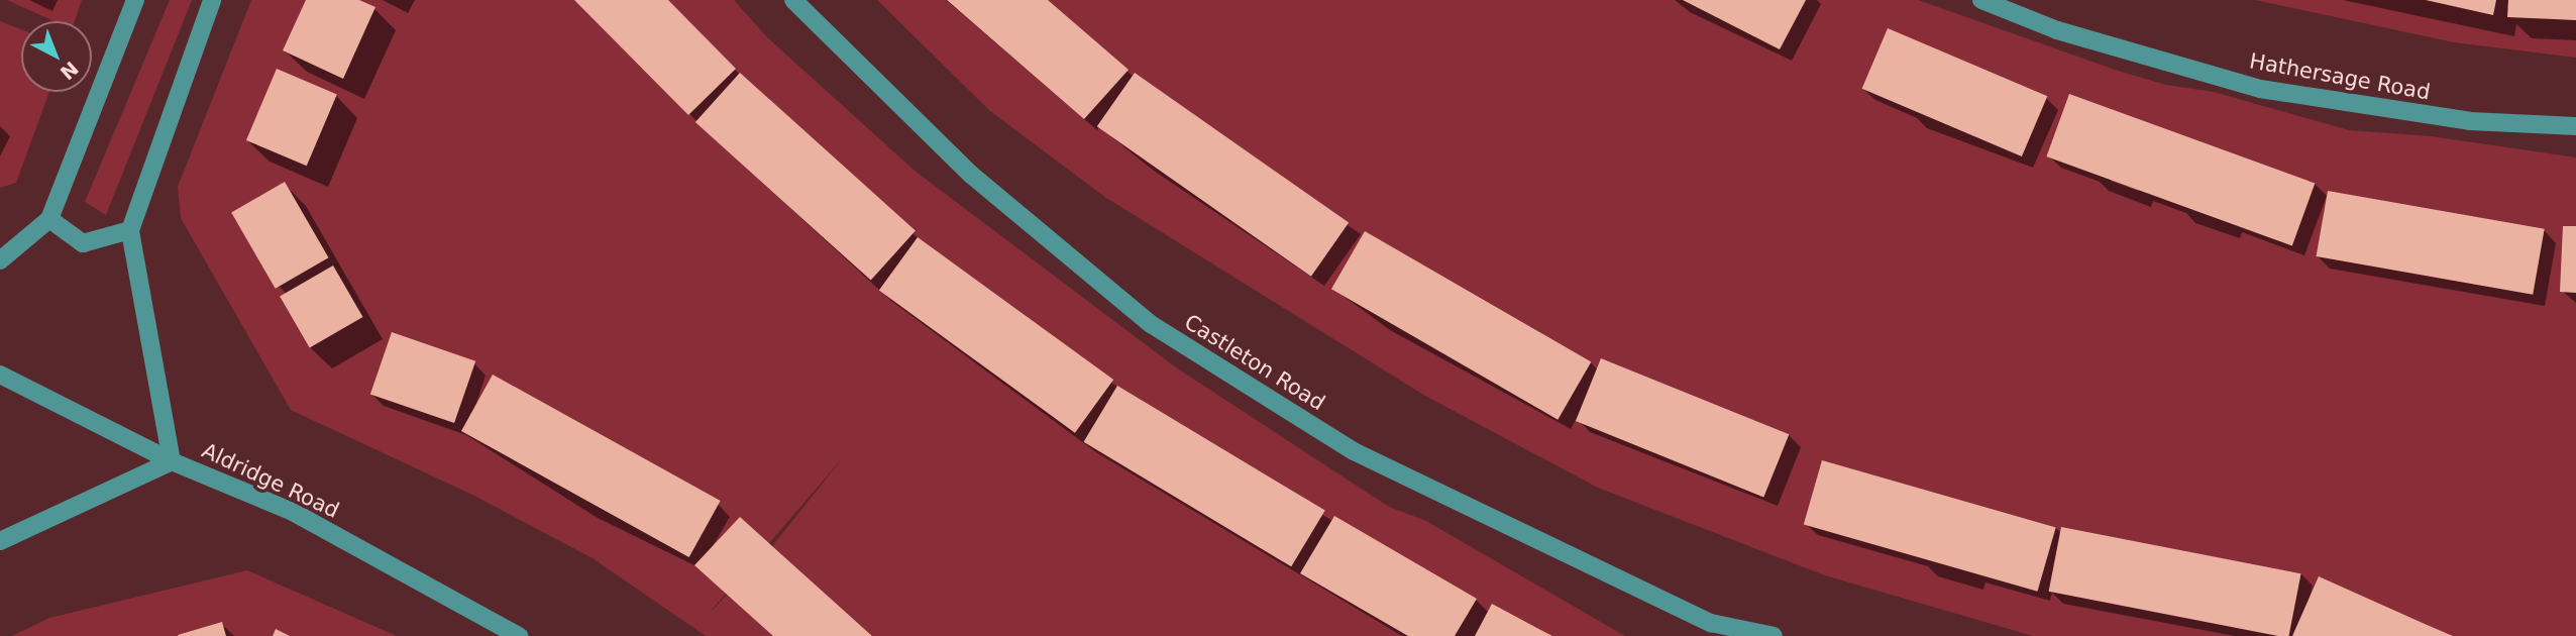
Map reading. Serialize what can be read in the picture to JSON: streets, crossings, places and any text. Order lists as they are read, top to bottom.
{
  "streets": {
    "street": ["Hathersage Road", "Castleton Road", "Aldridge Road"]
  },
  "north": "bottom right"
}
